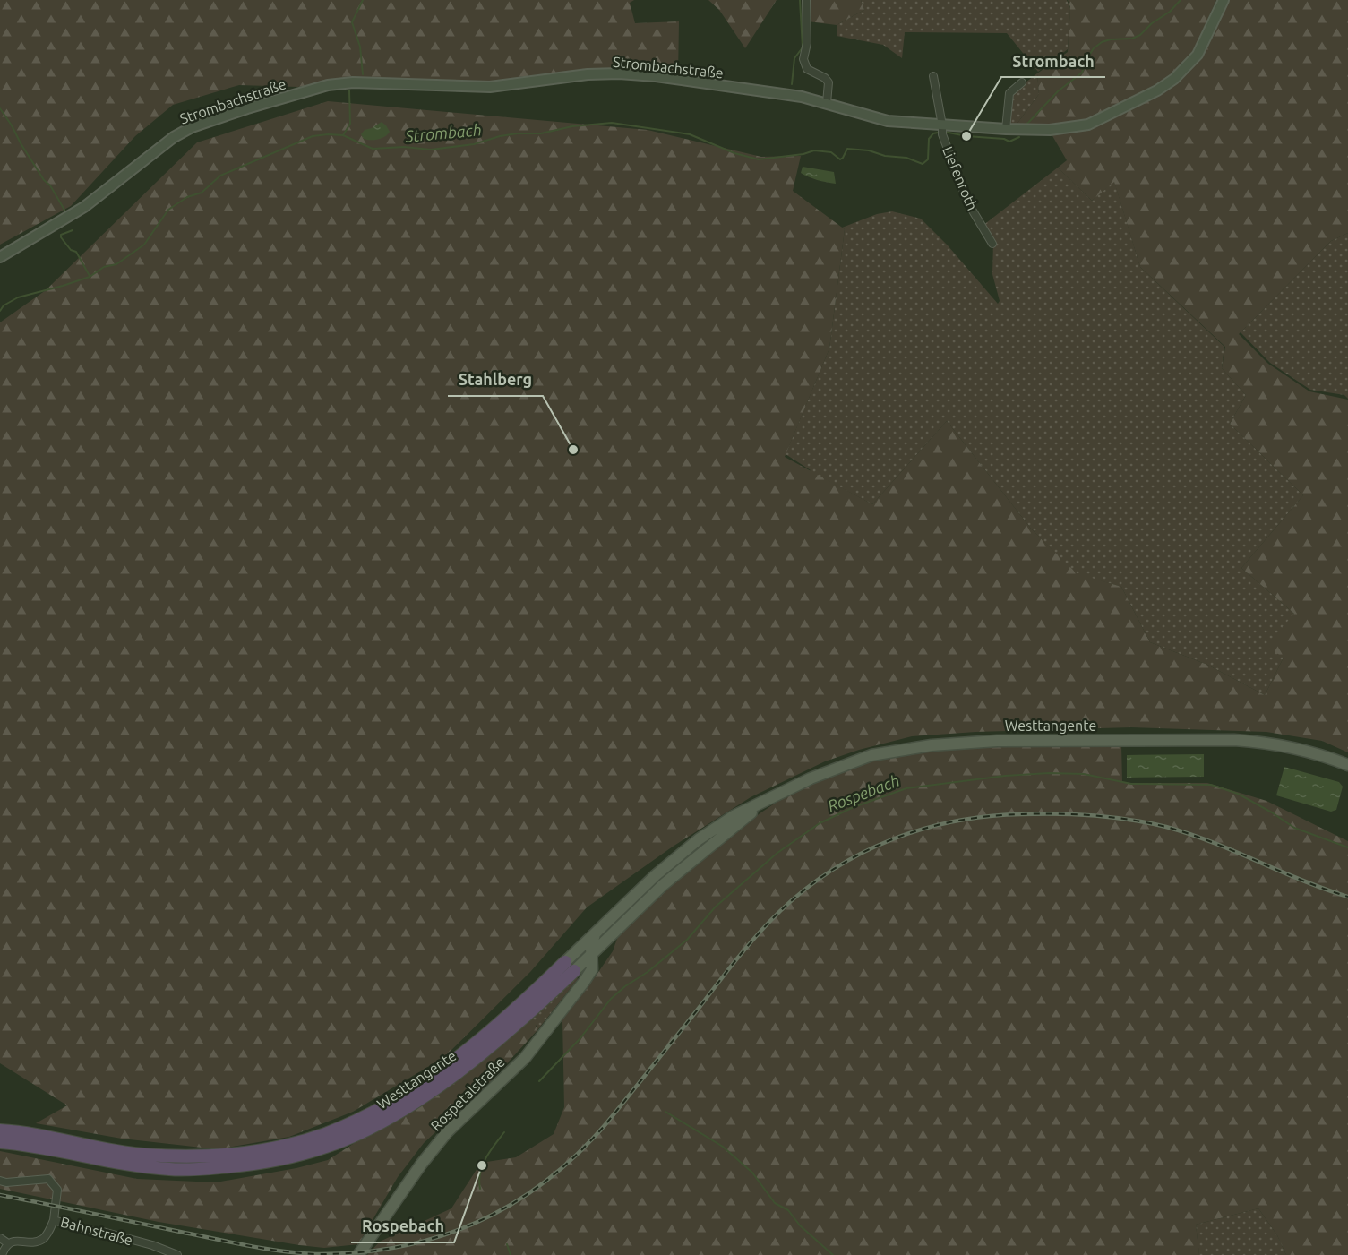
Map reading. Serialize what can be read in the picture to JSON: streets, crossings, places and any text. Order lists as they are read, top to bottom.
{
  "streets": {
    "highway": ["Westtangente"],
    "main road": ["Strombachstraße", "Rospetalstraße"],
    "street": ["Liefenroth", "Bahnstraße"]
  },
  "crossings": [
    ["Strombachstraße", "Liefenroth"],
    ["Westtangente", "Rospetalstraße"]
  ],
  "water": ["Strombach", "Rospebach"],
  "places": ["Strombach", "Stahlberg", "Rospebach"]
}
